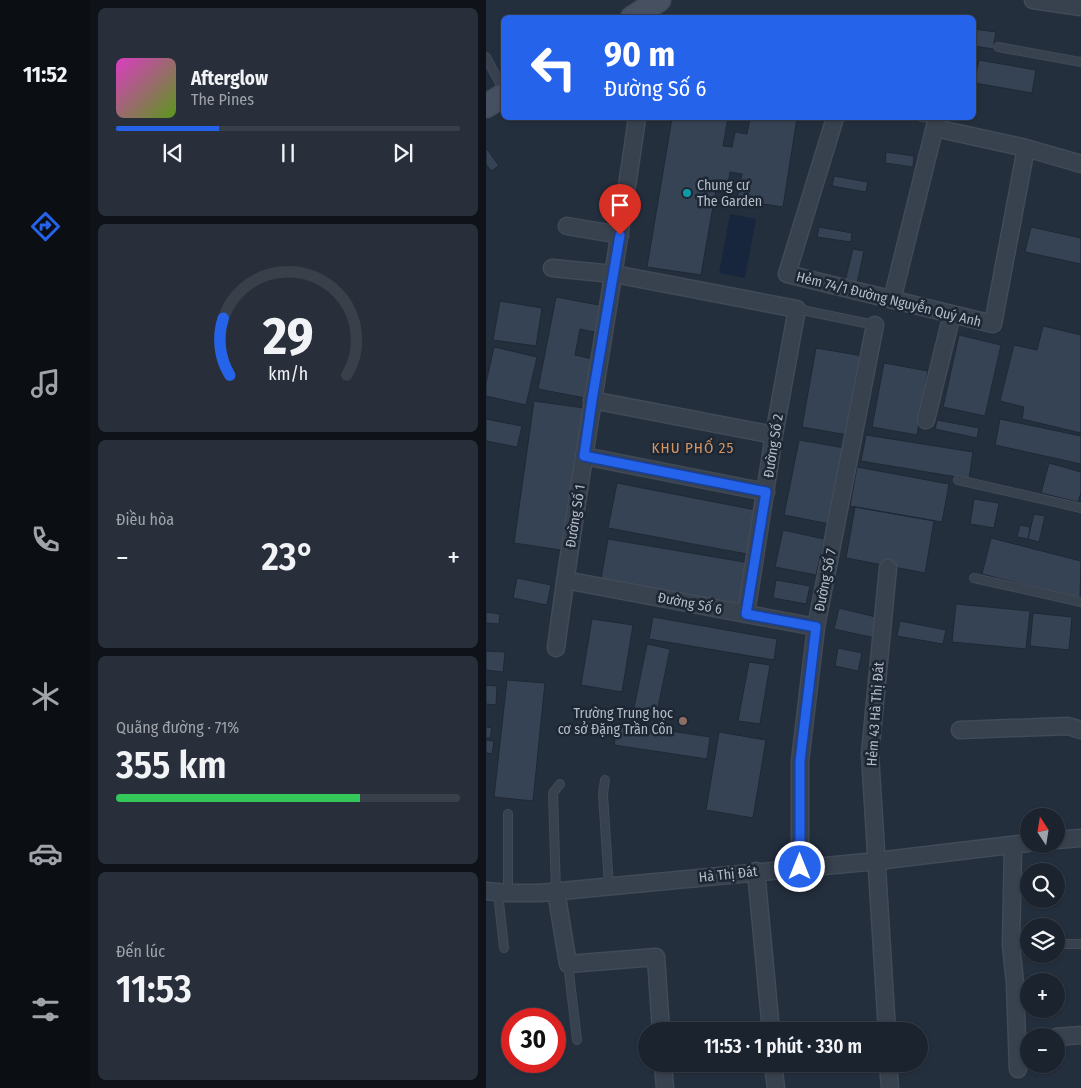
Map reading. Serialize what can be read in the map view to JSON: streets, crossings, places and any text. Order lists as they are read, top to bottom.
{
  "streets": {
    "street": [
      "Hẻm 74/1 Đường Nguyễn Quý Anh",
      "Đường Số 2",
      "Đường Số 1",
      "Đường Số 7",
      "Đường Số 6",
      "Hẻm 43 Hà Thị Đát",
      "Hà Thị Đát"
    ]
  },
  "crossings": [
    ["Đường Số 2", "Đường Số 6"],
    ["Đường Số 1", "Đường Số 6"],
    ["Đường Số 7", "Đường Số 6"],
    ["Đường Số 7", "Hà Thị Đát"],
    ["Hẻm 43 Hà Thị Đát", "Hà Thị Đát"]
  ],
  "districts": ["KHU PHỐ 25"],
  "places": ["Chung cư The Garden", "Trường Trung học cơ sở Đặng Trần Côn"],
  "north": "top",
  "page": {
    "tabs": "11:52",
    "turn": ["90 m", "Đường Số 6"],
    "song": ["Afterglow", "The Pines"],
    "tile": [
      "Điều hòa",
      ["Quãng đường · 71%", "355 km"],
      ["Đến lúc", "11:53"]
    ],
    "heat": ["−", "23°", "+"],
    "map_buttons": ["+", "−"],
    "limit": "30",
    "trip": "11:53 · 1 phút · 330 m",
    "gauge": ["29", "km/h"]
  }
}
